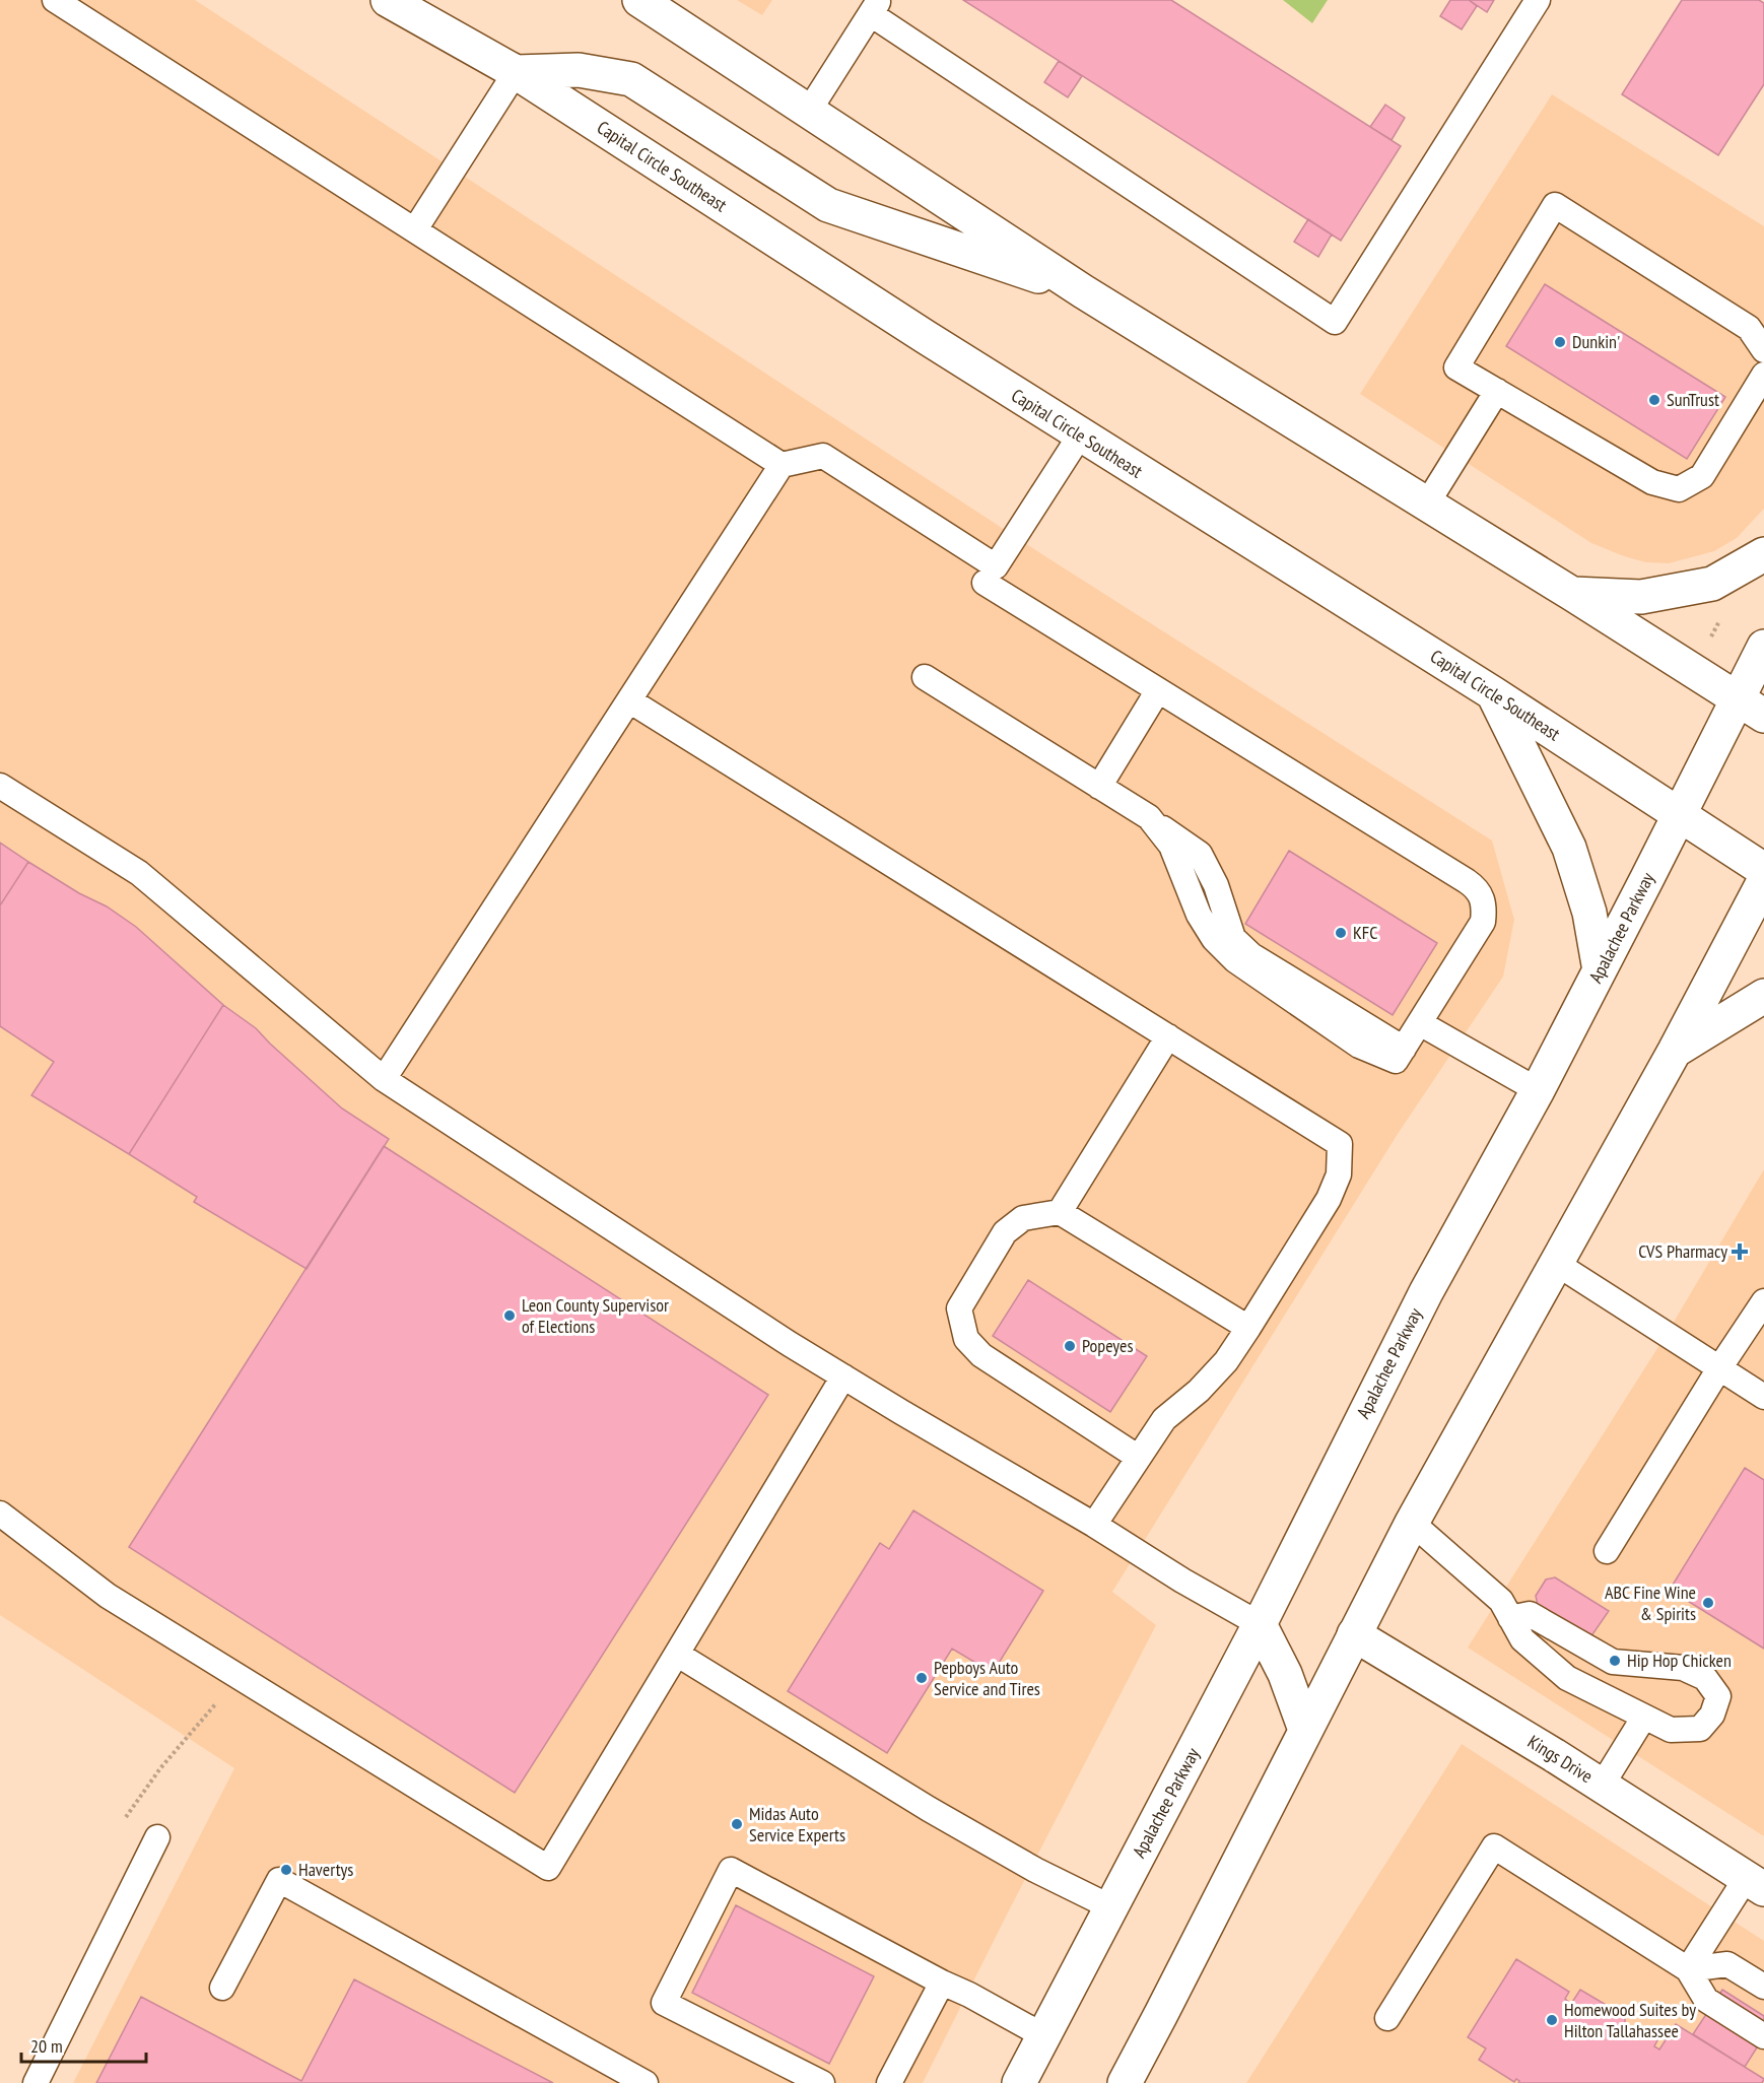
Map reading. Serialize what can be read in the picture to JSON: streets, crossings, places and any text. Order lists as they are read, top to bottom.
{
  "streets": {
    "main road": ["Capital Circle Southeast", "Apalachee Parkway", "Kings Drive"]
  },
  "crossings": [
    ["Capital Circle Southeast", "Apalachee Parkway"]
  ],
  "places": {
    "other": [
      "Dunkin'",
      "SunTrust",
      "KFC",
      "Leon County Supervisor of Elections",
      "Popeyes",
      "ABC Fine Wine & Spirits",
      "Hip Hop Chicken",
      "Pepboys Auto Service and Tires",
      "Midas Auto Service Experts",
      "Havertys",
      "Homewood Suites by Hilton Tallahassee"
    ],
    "health": ["CVS Pharmacy"]
  },
  "scale_bar": "20 m"
}
